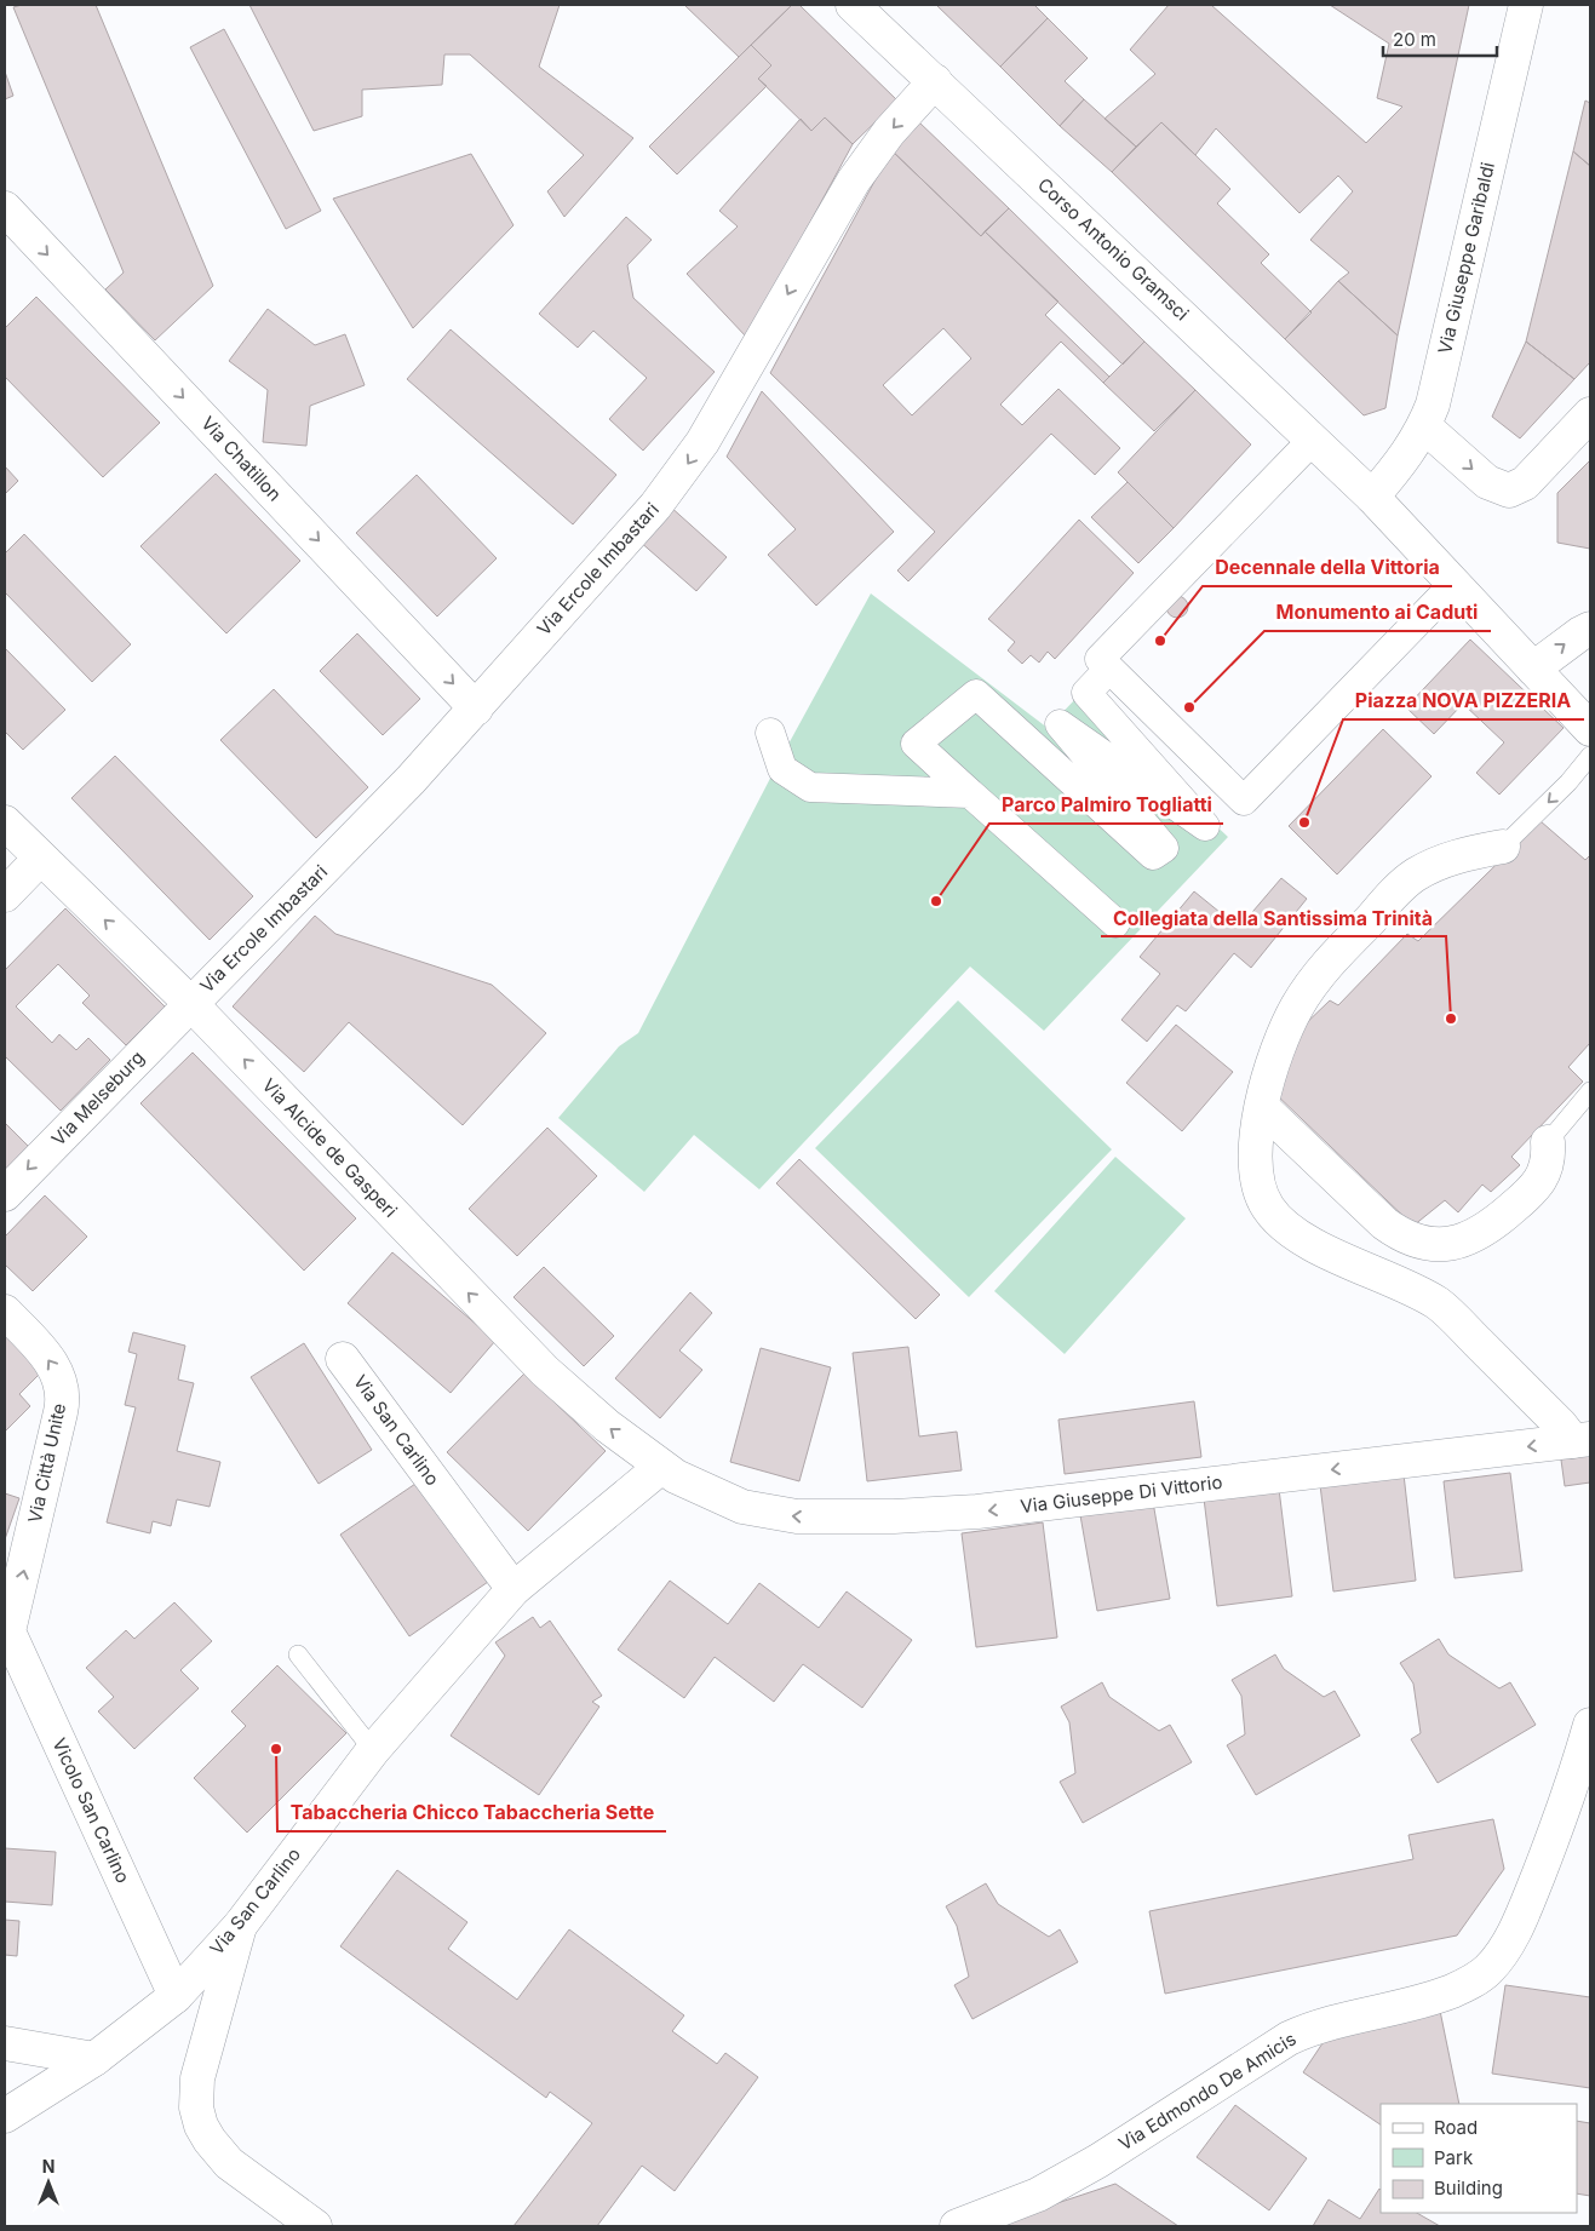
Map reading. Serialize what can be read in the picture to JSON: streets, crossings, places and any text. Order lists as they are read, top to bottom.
{
  "streets": {
    "street": [
      "Corso Antonio Gramsci",
      "Via Giuseppe Garibaldi",
      "Via Chatillon",
      "Via Ercole Imbastari",
      "Via Melseburg",
      "Via Alcide de Gasperi",
      "Via San Carlino",
      "Via Città Unite",
      "Via Giuseppe Di Vittorio",
      "Vicolo San Carlino",
      "Via Edmondo De Amicis"
    ]
  },
  "crossings": [
    ["Corso Antonio Gramsci", "Via Giuseppe Garibaldi"],
    ["Corso Antonio Gramsci", "Via Ercole Imbastari"],
    ["Via Chatillon", "Via Ercole Imbastari"],
    ["Via Ercole Imbastari", "Via Melseburg"],
    ["Via Ercole Imbastari", "Via Alcide de Gasperi"],
    ["Via Melseburg", "Via Alcide de Gasperi"],
    ["Via Alcide de Gasperi", "Via San Carlino"],
    ["Via Alcide de Gasperi", "Via Giuseppe Di Vittorio"],
    ["Via San Carlino", "Via Giuseppe Di Vittorio"],
    ["Via San Carlino", "Vicolo San Carlino"],
    ["Via Città Unite", "Vicolo San Carlino"]
  ],
  "one_way": [
    "Via Chatillon",
    "Via Ercole Imbastari",
    "Via Melseburg",
    "Via Alcide de Gasperi",
    "Via Città Unite",
    "Via Giuseppe Di Vittorio"
  ],
  "places": [
    "Decennale della Vittoria",
    "Monumento ai Caduti",
    "Piazza NOVA PIZZERIA",
    "Parco Palmiro Togliatti",
    "Collegiata della Santissima Trinità",
    "Tabaccheria Chicco Tabaccheria Sette"
  ],
  "legend": ["Road", "Park", "Building"],
  "scale_bar": "20 m",
  "north": "top"
}
